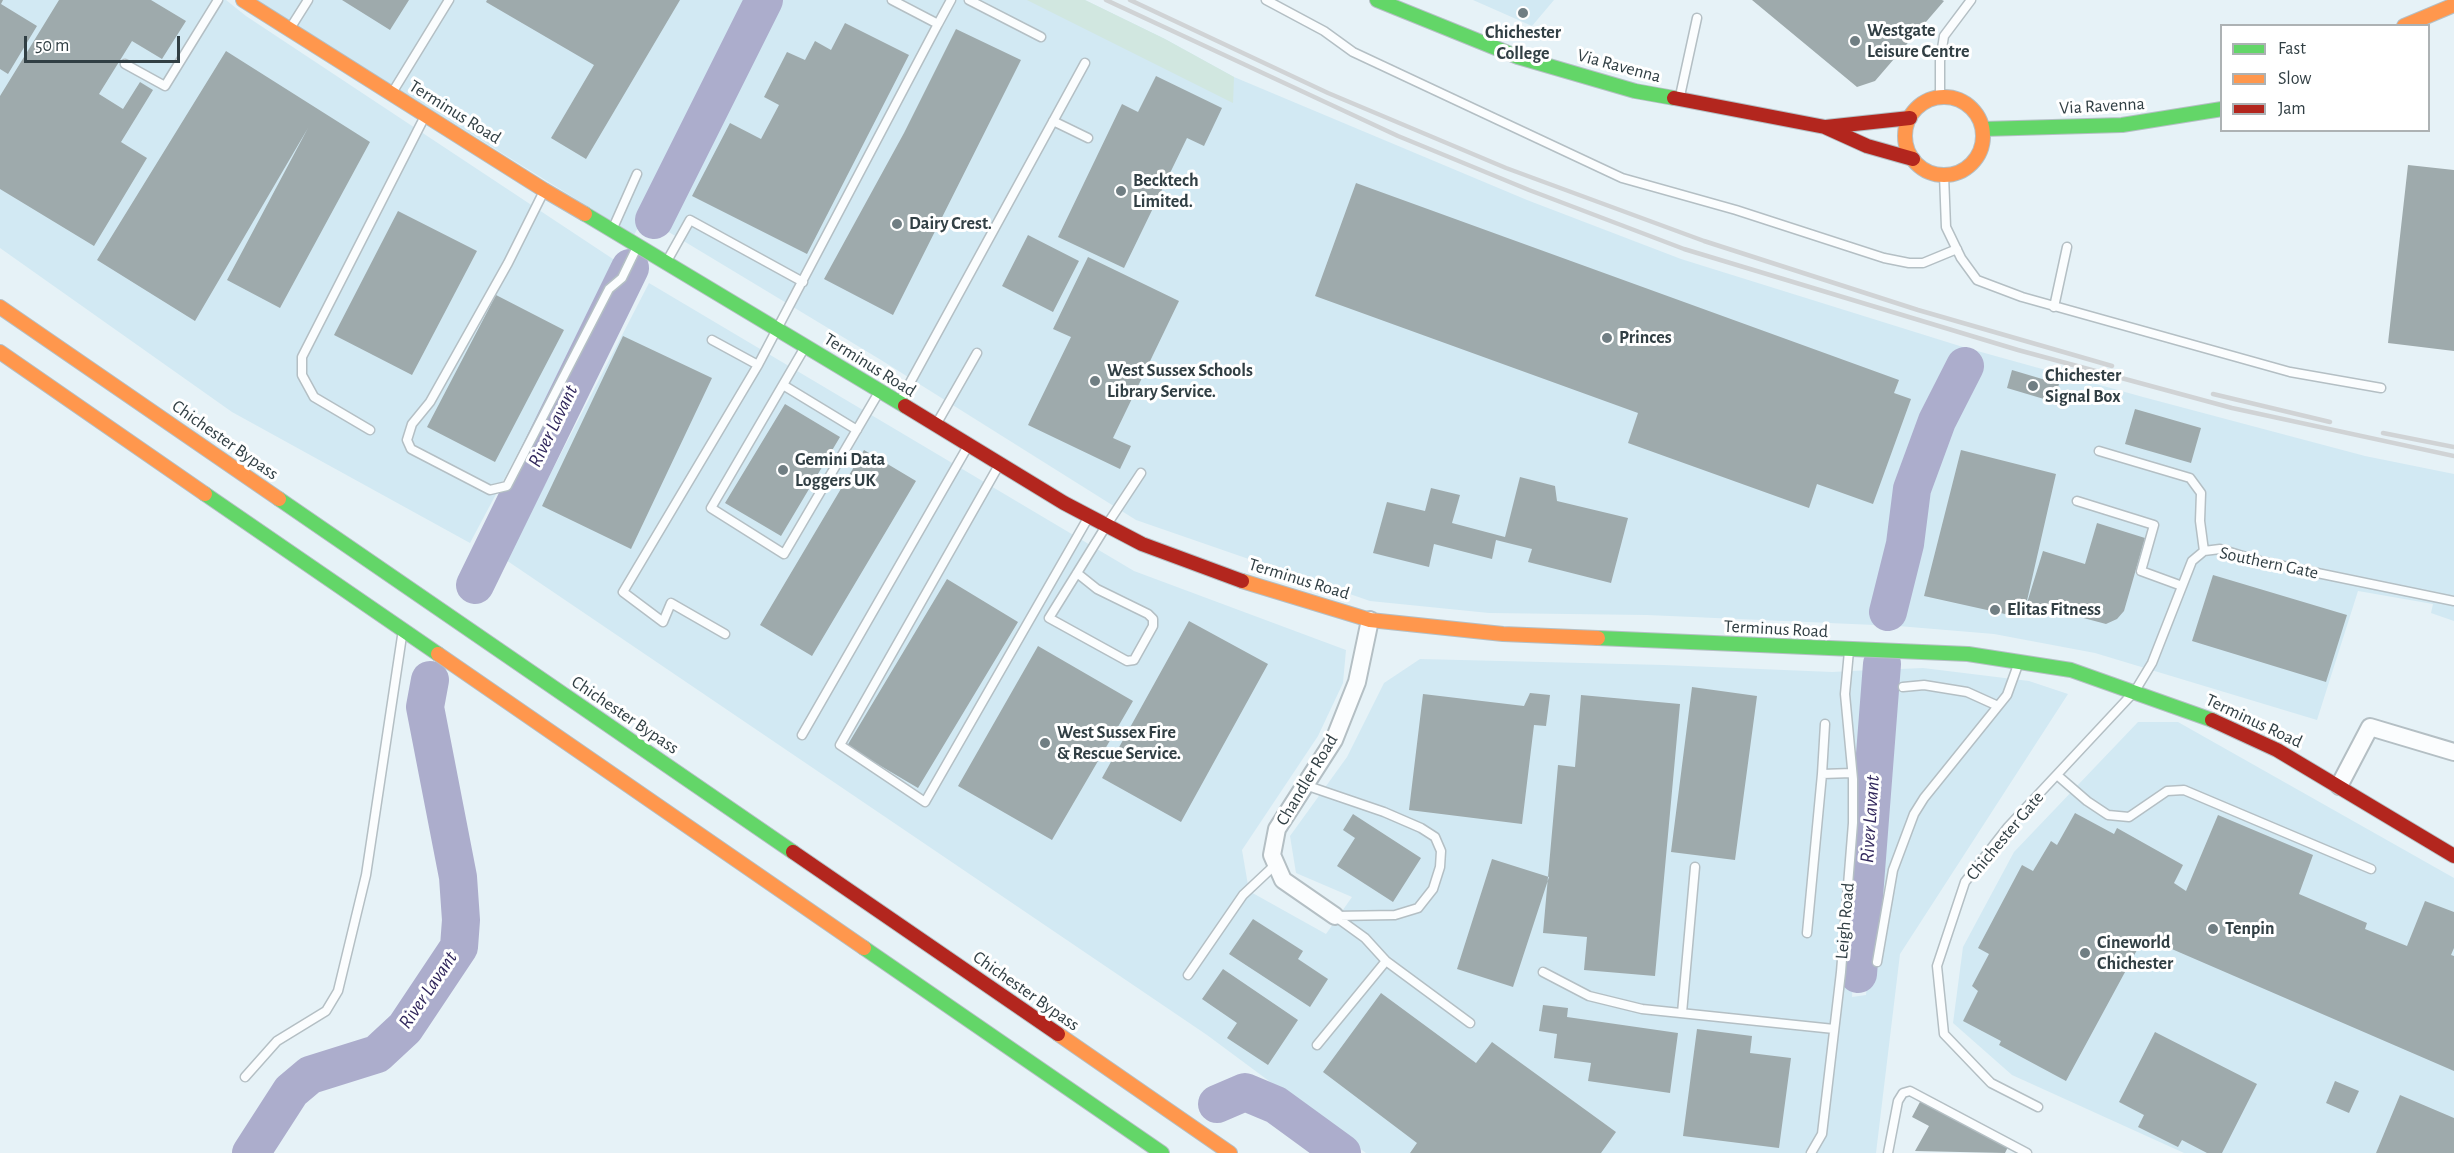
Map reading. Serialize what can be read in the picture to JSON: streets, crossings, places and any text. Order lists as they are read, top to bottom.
{
  "streets": {
    "main road": ["Via Ravenna", "Terminus Road", "Chichester Bypass"],
    "street": ["Chandler Road"],
    "lane": ["Southern Gate", "Chichester Gate", "Leigh Road"]
  },
  "crossings": [
    ["Terminus Road", "Southern Gate"],
    ["Terminus Road", "Chandler Road"],
    ["Terminus Road", "Chichester Gate"],
    ["Terminus Road", "Leigh Road"],
    ["Southern Gate", "Chichester Gate"]
  ],
  "water": ["River Lavant"],
  "places": [
    "Chichester College",
    "Westgate Leisure Centre",
    "Becktech Limited.",
    "Dairy Crest.",
    "Princes",
    "West Sussex Schools Library Service.",
    "Chichester Signal Box",
    "Gemini Data Loggers UK",
    "Elitas Fitness",
    "West Sussex Fire & Rescue Service.",
    "Tenpin",
    "Cineworld Chichester"
  ],
  "legend": ["Fast", "Slow", "Jam"],
  "scale_bar": "50 m"
}
